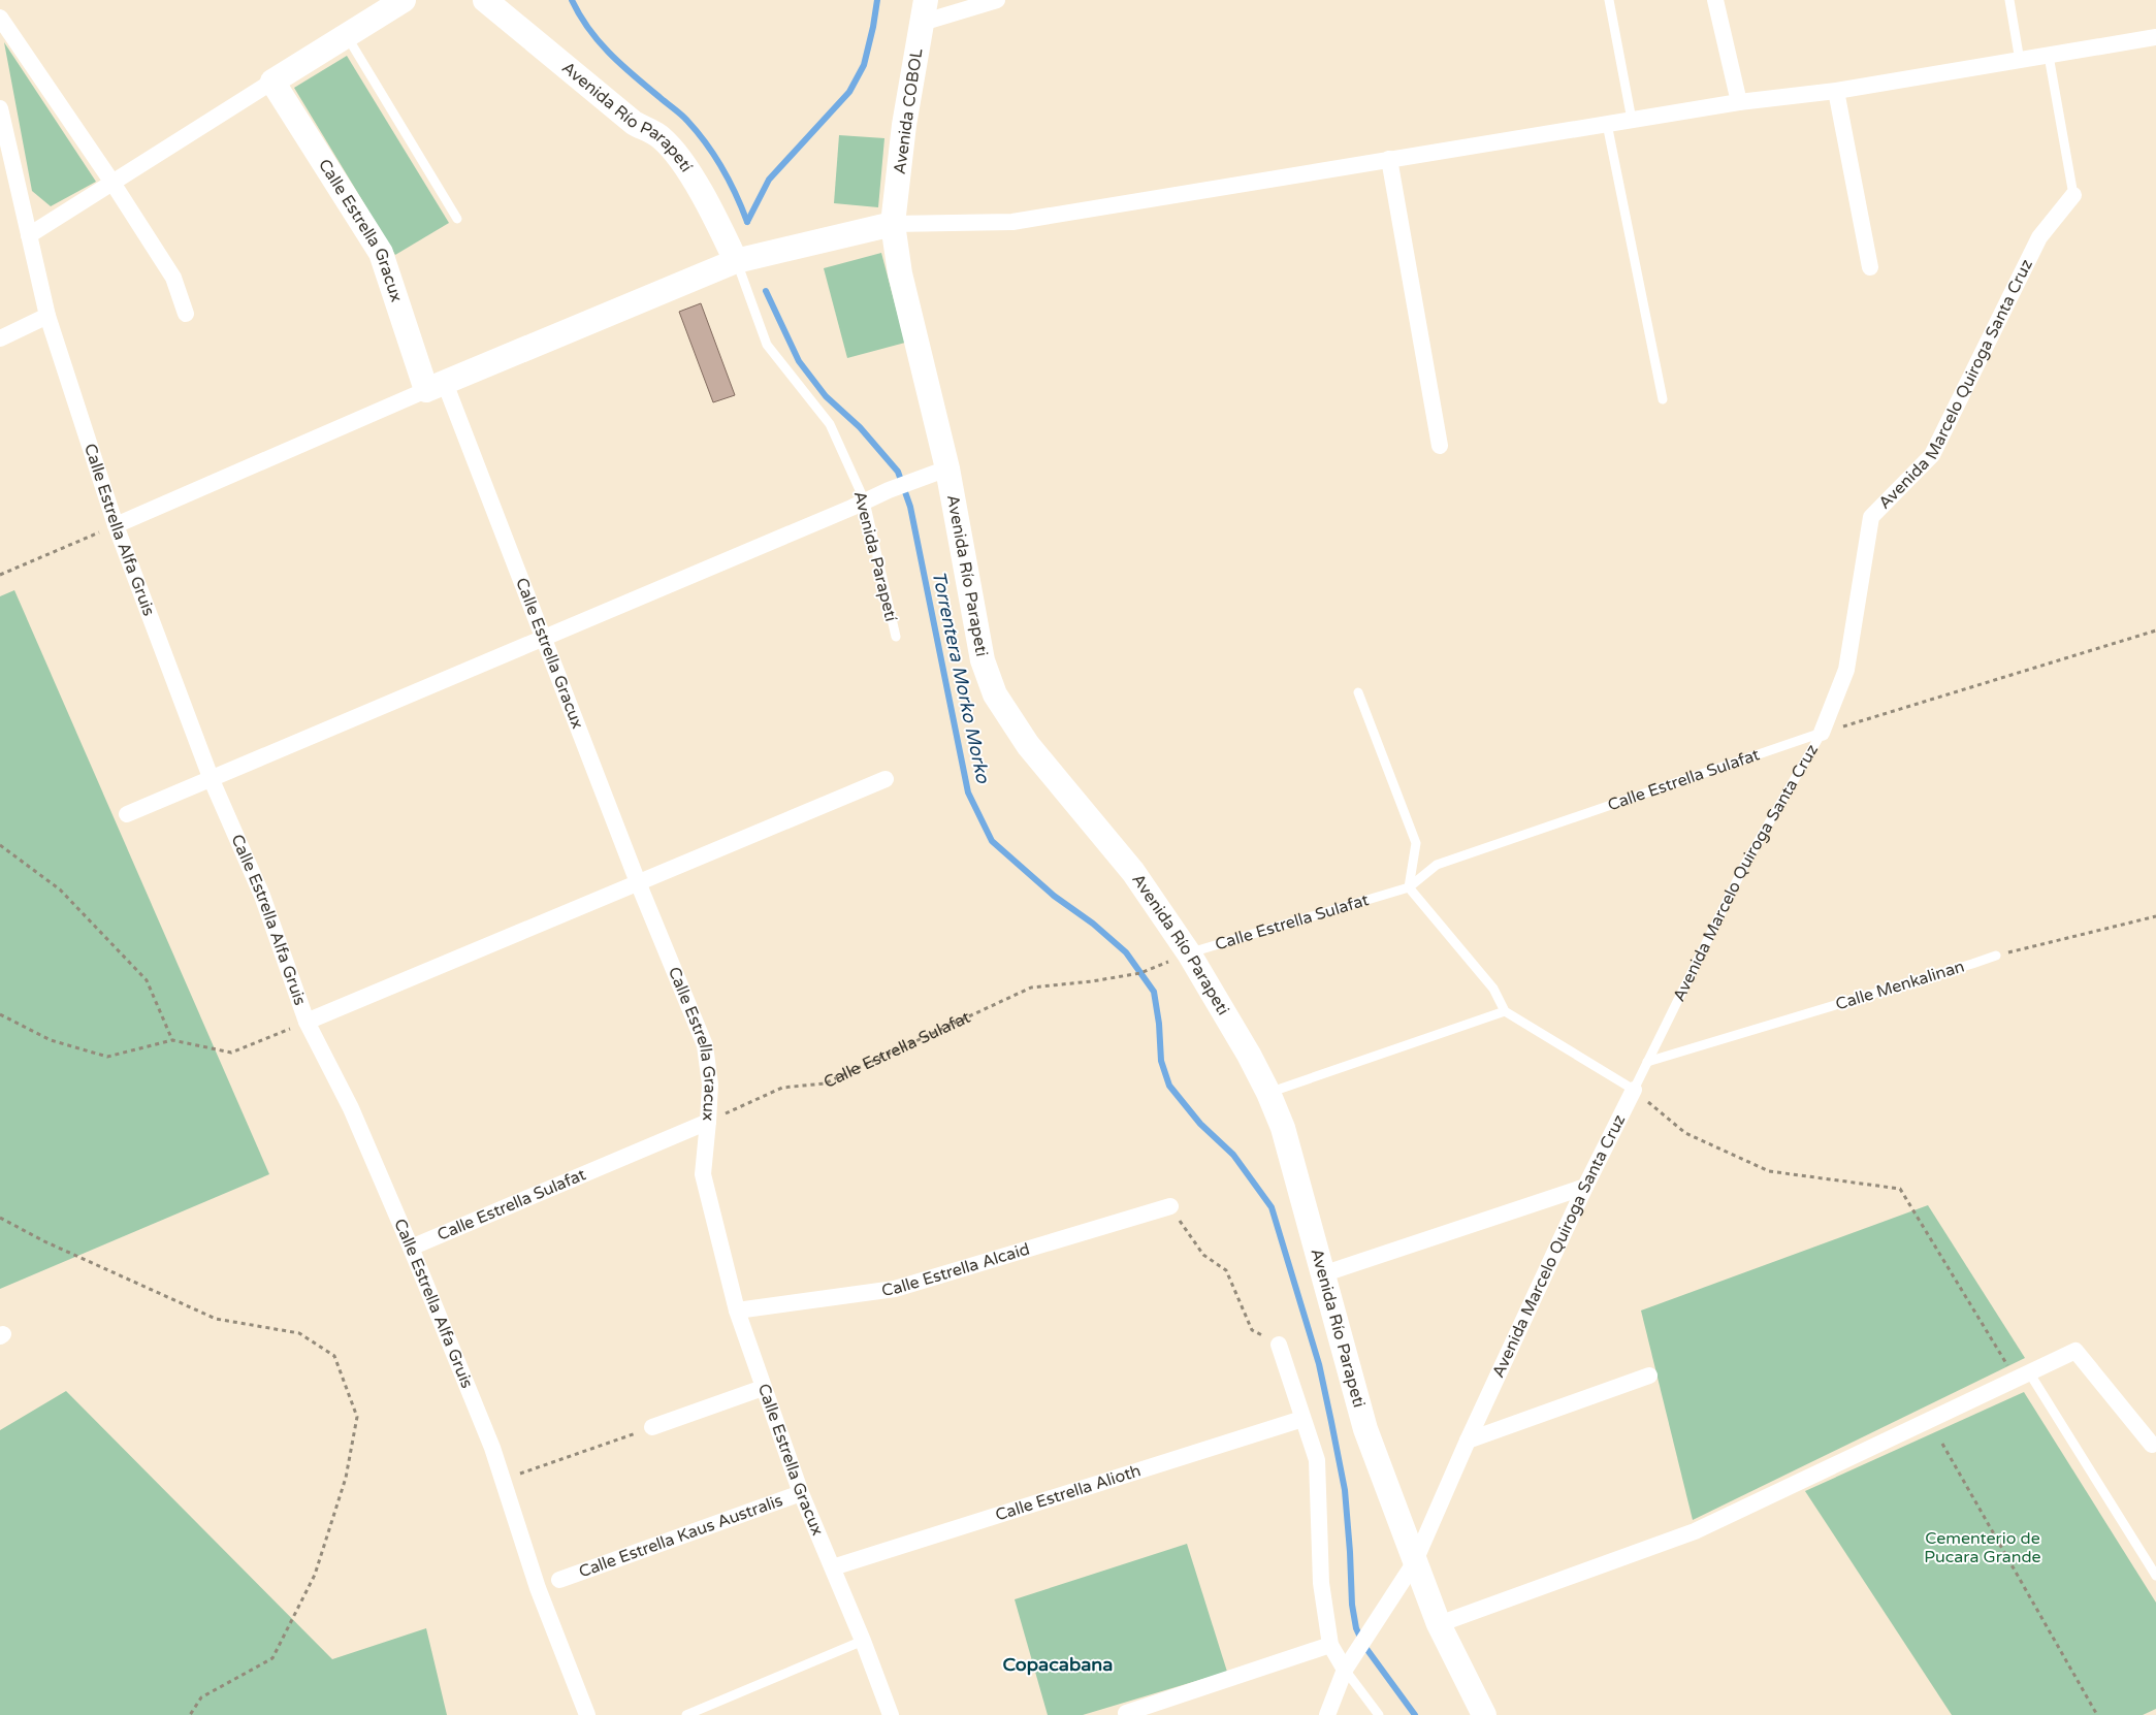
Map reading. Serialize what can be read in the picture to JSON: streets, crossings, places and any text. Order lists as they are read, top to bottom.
{
  "streets": {
    "main road": [
      "Avenida COBOL",
      "Avenida Río Parapetí",
      "Calle Estrella Gracux",
      "Avenida Río Parapeti"
    ],
    "street": [
      "Avenida Marcelo Quiroga Santa Cruz",
      "Calle Estrella Alfa Gruis",
      "Calle Estrella Sulafat",
      "Calle Estrella Alcaid",
      "Calle Estrella Alioth",
      "Calle Estrella Kaus Australis"
    ],
    "lane": ["Avenida Parapetí", "Calle Menkalinan"]
  },
  "crossings": [
    ["Avenida COBOL", "Avenida Río Parapeti"],
    ["Avenida Río Parapetí", "Avenida Parapetí"],
    ["Calle Estrella Gracux", "Calle Estrella Sulafat"],
    ["Calle Estrella Gracux", "Calle Estrella Alcaid"],
    ["Calle Estrella Gracux", "Calle Estrella Alioth"],
    ["Calle Estrella Gracux", "Calle Estrella Kaus Australis"],
    ["Avenida Marcelo Quiroga Santa Cruz", "Avenida Río Parapeti"],
    ["Avenida Marcelo Quiroga Santa Cruz", "Calle Estrella Sulafat"],
    ["Avenida Marcelo Quiroga Santa Cruz", "Calle Menkalinan"],
    ["Calle Estrella Alfa Gruis", "Calle Estrella Sulafat"],
    ["Avenida Río Parapeti", "Calle Estrella Sulafat"]
  ],
  "districts": ["Copacabana"],
  "water": ["Torrentera Morko Morko"],
  "parks": ["Cementerio de Pucara Grande"]
}
